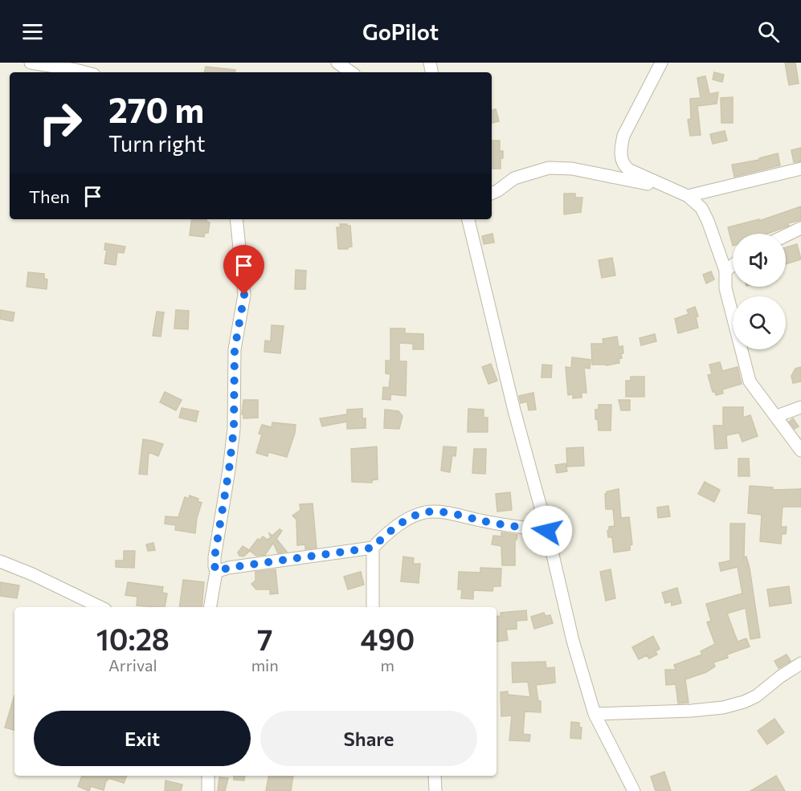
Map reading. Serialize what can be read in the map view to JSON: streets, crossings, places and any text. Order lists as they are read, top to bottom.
{
  "page": {
    "header": "GoPilot",
    "turn": ["270 m", "Turn right"],
    "then": "Then",
    "eta": [
      "10:28",
      "Arrival",
      "7",
      "min",
      "490",
      "m"
    ],
    "buttons": ["Exit", "Share"]
  }
}
